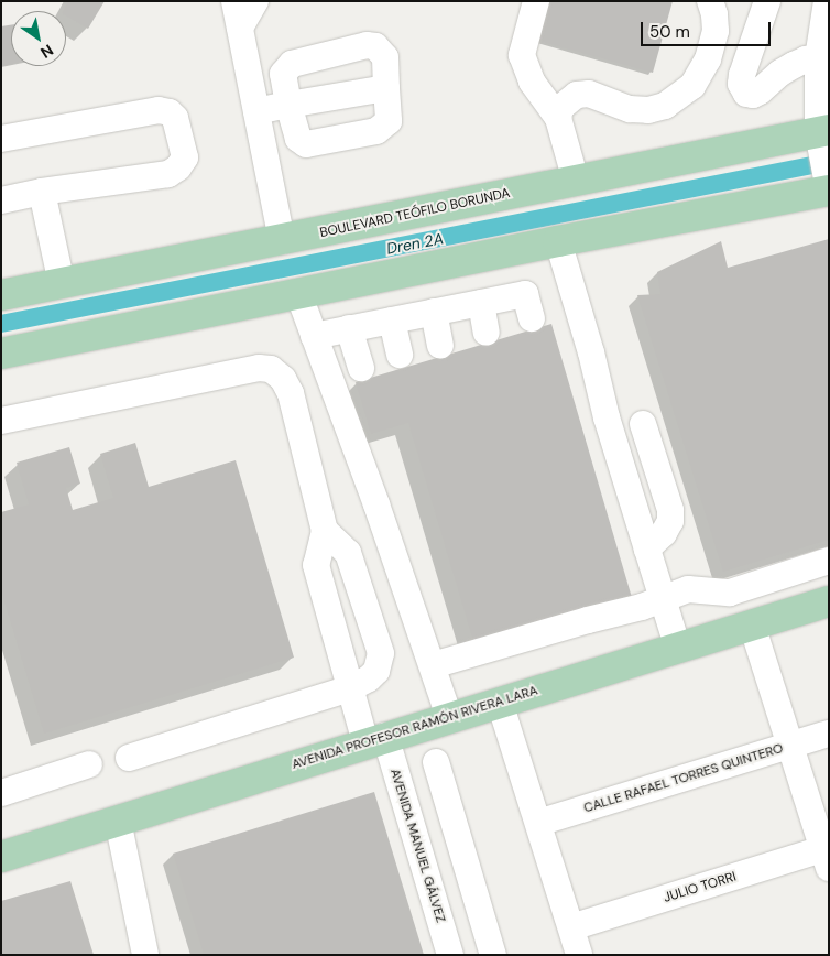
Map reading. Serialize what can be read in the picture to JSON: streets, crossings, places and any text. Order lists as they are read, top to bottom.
{
  "streets": {
    "main road": ["BOULEVARD TEÓFILO BORUNDA", "AVENIDA PROFESOR RAMÓN RIVERA LARA"],
    "street": ["CALLE RAFAEL TORRES QUINTERO", "AVENIDA MANUEL GÁLVEZ", "JULIO TORRI"]
  },
  "crossings": [
    ["AVENIDA PROFESOR RAMÓN RIVERA LARA", "AVENIDA MANUEL GÁLVEZ"]
  ],
  "water": ["Dren 2A"],
  "scale_bar": "50 m",
  "north": "bottom right"
}
